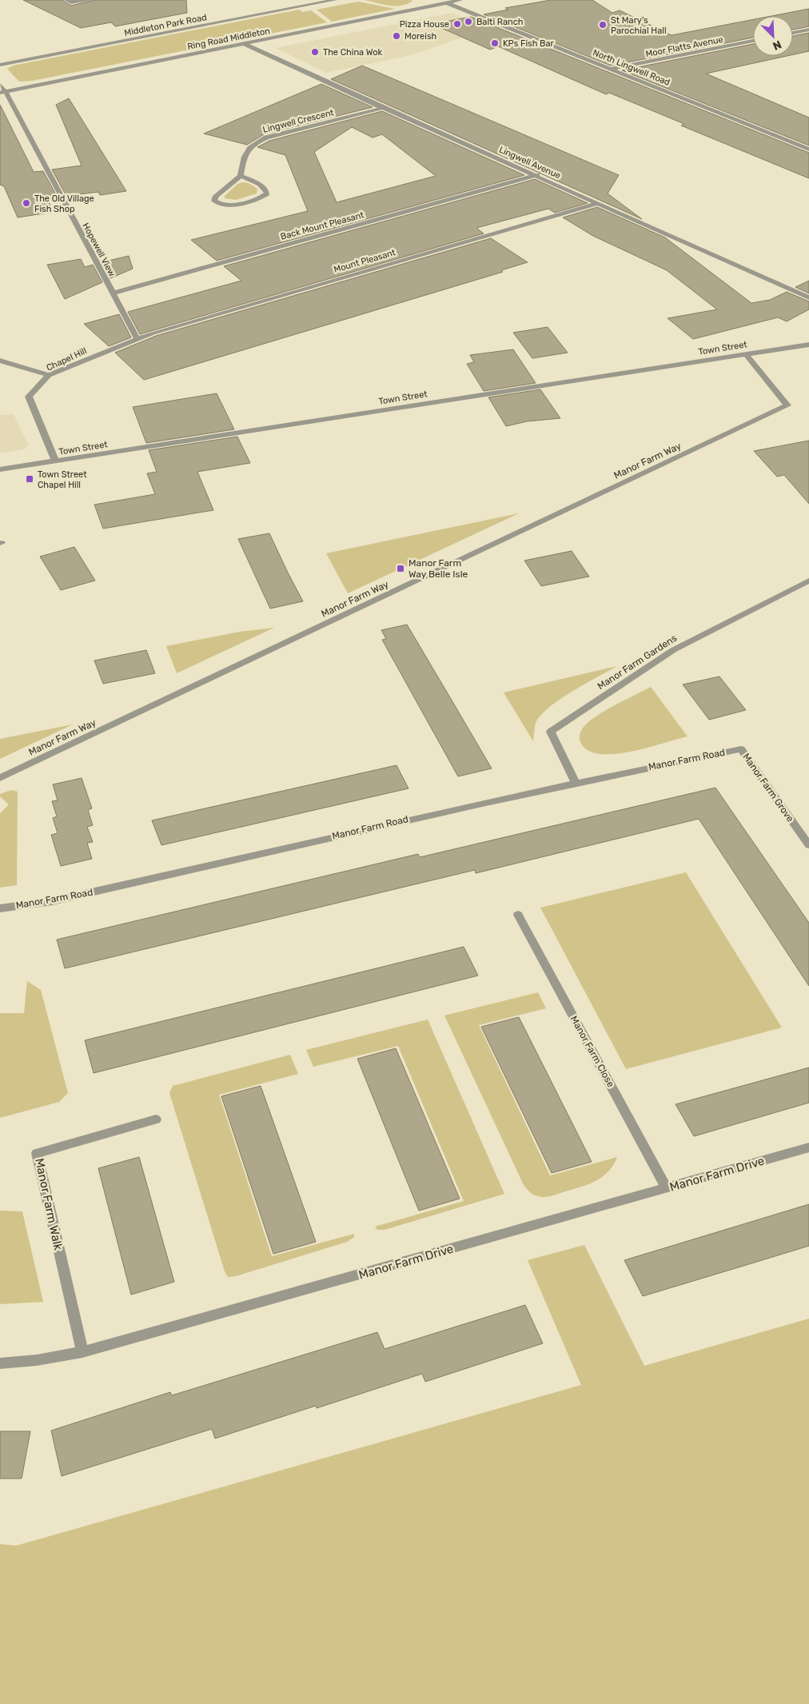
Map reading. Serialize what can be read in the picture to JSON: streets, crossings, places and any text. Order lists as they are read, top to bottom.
{
  "streets": {
    "street": [
      "Middleton Park Road",
      "Ring Road Middleton",
      "Moor Flatts Avenue",
      "North Lingwell Road",
      "Lingwell Crescent",
      "Lingwell Avenue",
      "Back Mount Pleasant",
      "Hopewell View",
      "Mount Pleasant",
      "Town Street",
      "Chapel Hill",
      "Manor Farm Way",
      "Manor Farm Gardens",
      "Manor Farm Road",
      "Manor Farm Grove",
      "Manor Farm Close",
      "Manor Farm Drive",
      "Manor Farm Walk"
    ]
  },
  "crossings": [
    ["Ring Road Middleton", "North Lingwell Road"],
    ["Ring Road Middleton", "Lingwell Avenue"],
    ["Ring Road Middleton", "Hopewell View"],
    ["Moor Flatts Avenue", "North Lingwell Road"],
    ["Lingwell Crescent", "Lingwell Avenue"],
    ["Lingwell Avenue", "Back Mount Pleasant"],
    ["Lingwell Avenue", "Mount Pleasant"],
    ["Back Mount Pleasant", "Hopewell View"],
    ["Hopewell View", "Mount Pleasant"],
    ["Hopewell View", "Chapel Hill"],
    ["Mount Pleasant", "Chapel Hill"],
    ["Town Street", "Chapel Hill"],
    ["Town Street", "Manor Farm Way"],
    ["Manor Farm Gardens", "Manor Farm Road"],
    ["Manor Farm Road", "Manor Farm Grove"],
    ["Manor Farm Close", "Manor Farm Drive"],
    ["Manor Farm Drive", "Manor Farm Walk"]
  ],
  "places": {
    "other": [
      "Balti Ranch",
      "Pizza House",
      "St Mary's Parochial Hall",
      "Moreish",
      "KPs Fish Bar",
      "The China Wok",
      "The Old Village Fish Shop"
    ],
    "transit": ["Town Street Chapel Hill", "Manor Farm Way Belle Isle"]
  },
  "north": "bottom right"
}
